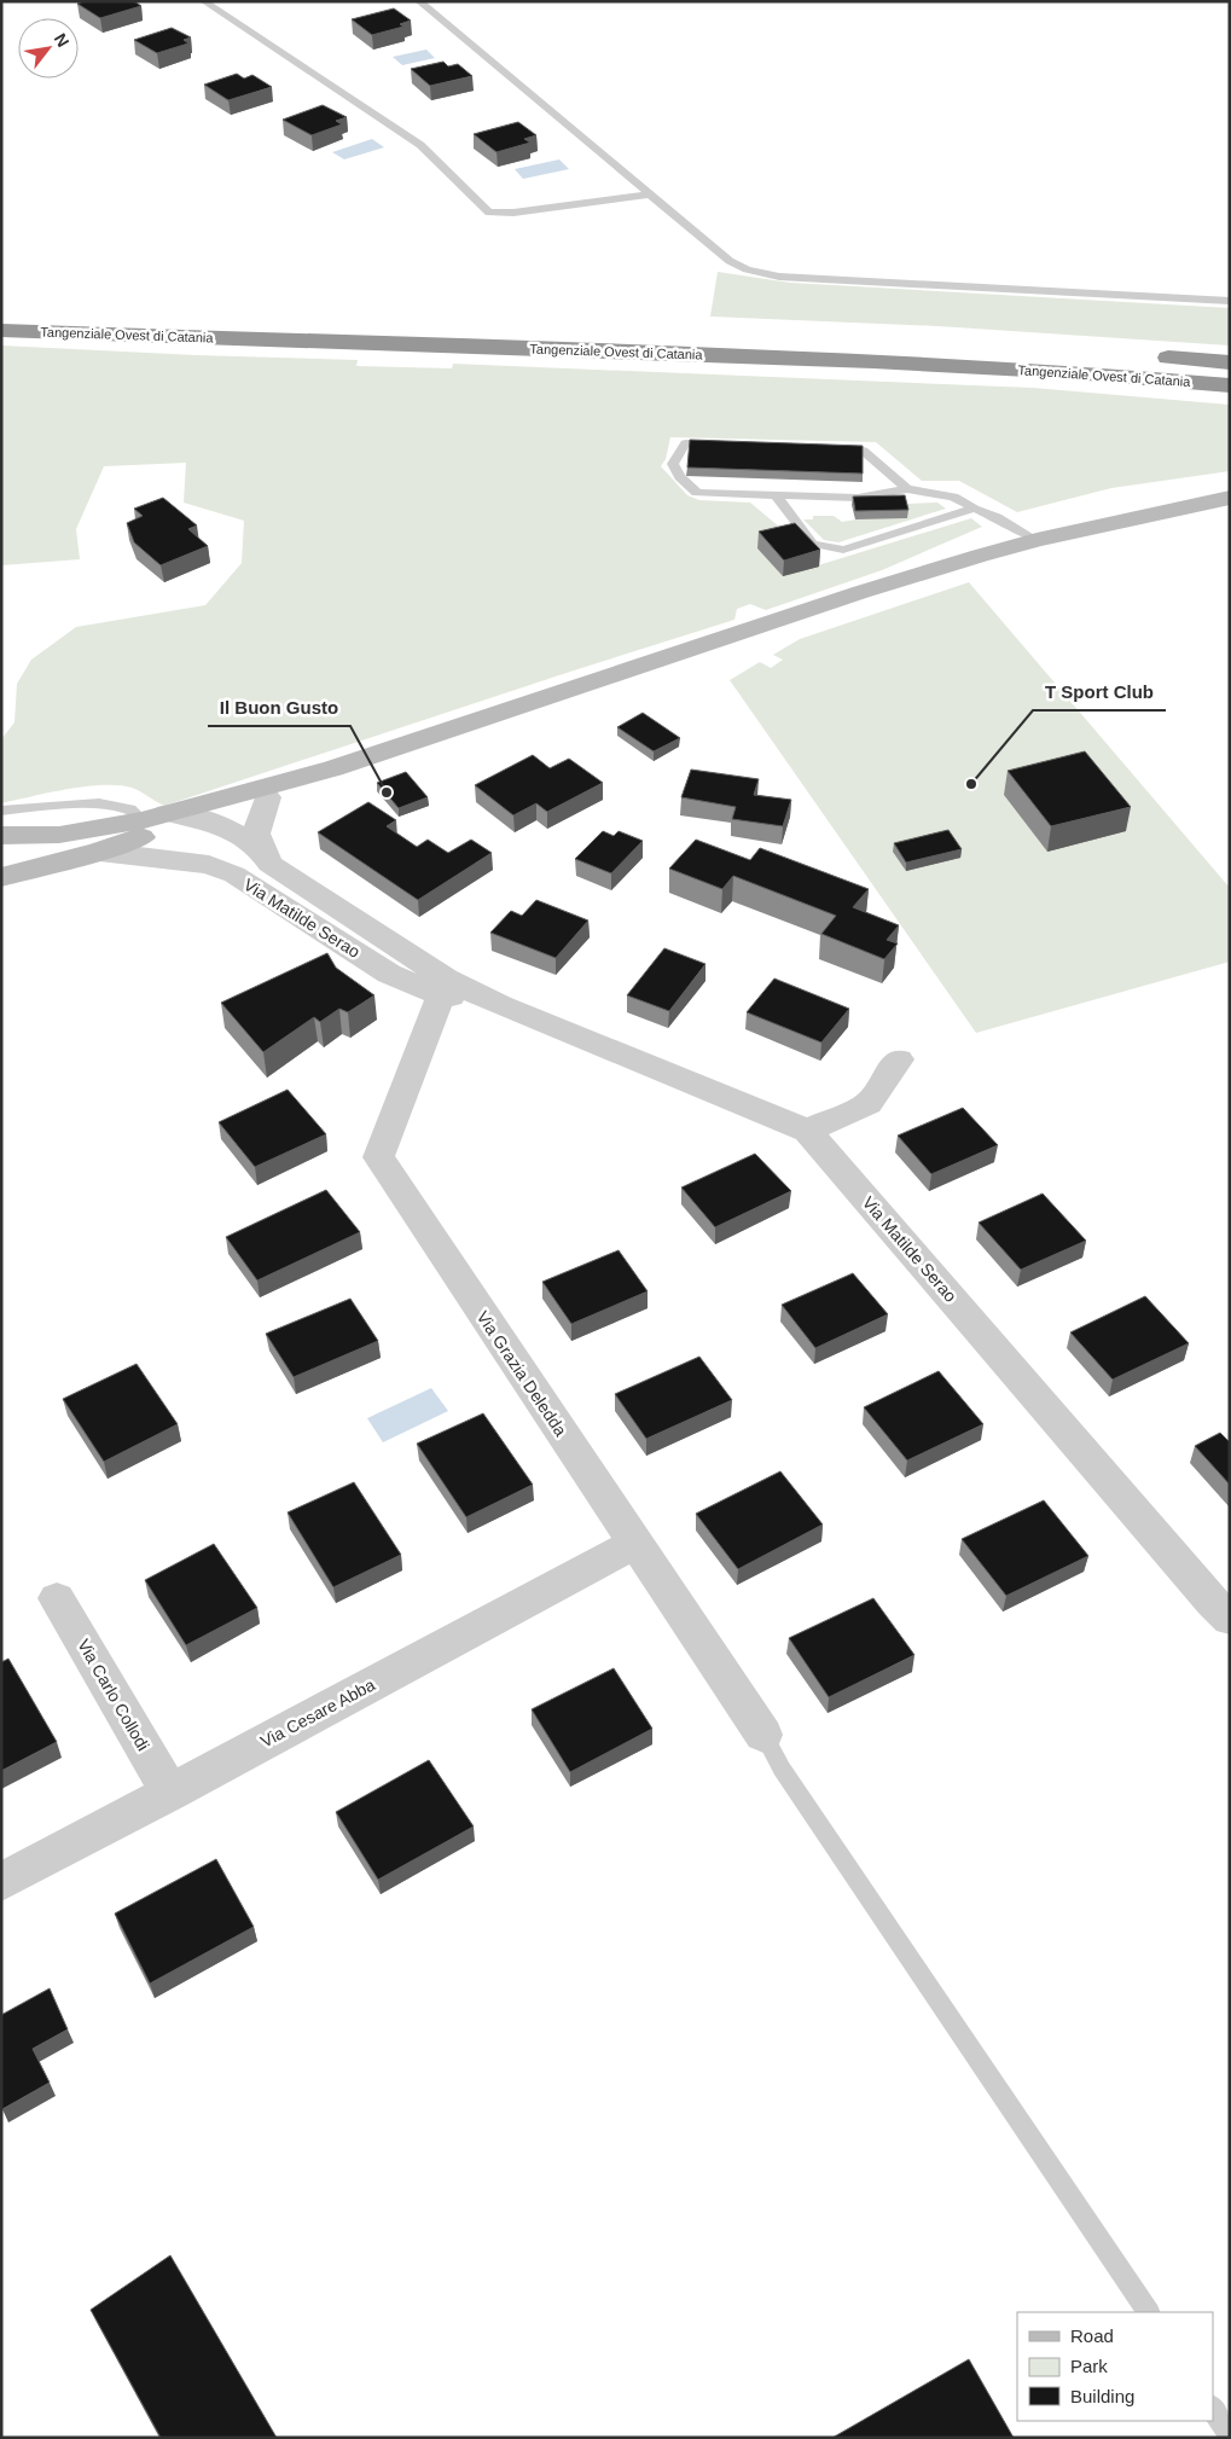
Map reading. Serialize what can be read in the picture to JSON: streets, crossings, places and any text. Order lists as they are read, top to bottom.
{
  "streets": {
    "highway": ["Tangenziale Ovest di Catania"],
    "street": [
      "Via Matilde Serao",
      "Via Grazia Deledda",
      "Via Carlo Collodi",
      "Via Cesare Abba"
    ]
  },
  "crossings": [
    ["Via Matilde Serao", "Via Grazia Deledda"],
    ["Via Grazia Deledda", "Via Cesare Abba"],
    ["Via Carlo Collodi", "Via Cesare Abba"]
  ],
  "places": ["T Sport Club", "Il Buon Gusto"],
  "legend": ["Road", "Park", "Building"],
  "north": "top right"
}
